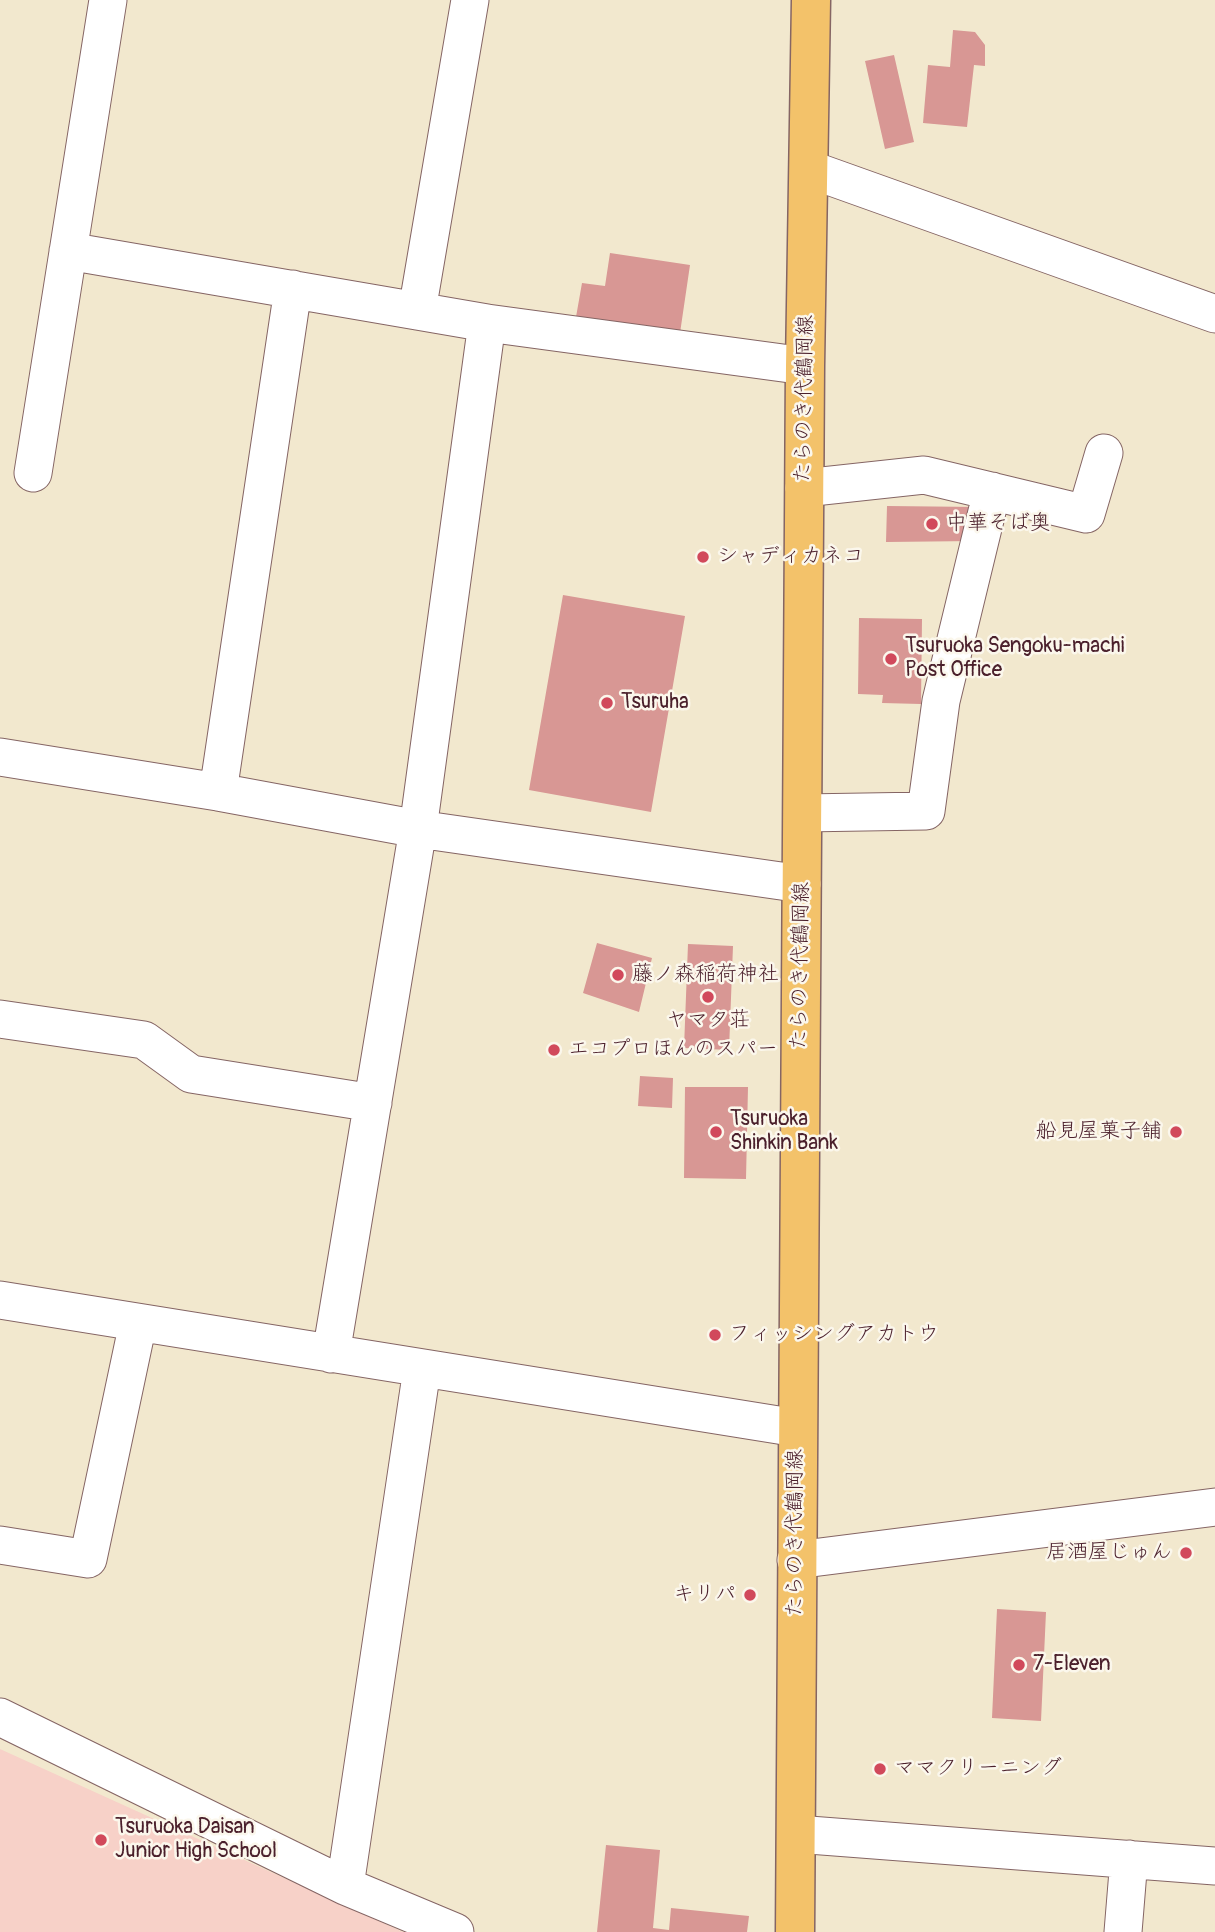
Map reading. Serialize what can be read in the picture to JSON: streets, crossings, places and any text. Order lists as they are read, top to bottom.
{
  "streets": {
    "main road": ["たらのき代鶴岡線"]
  },
  "places": [
    "中華そば奥",
    "シャディカネコ",
    "Tsuruoka Sengoku-machi Post Office",
    "Tsuruha",
    "藤ノ森稲荷神社",
    "ヤマタ荘",
    "エコプロほんのスパー",
    "Tsuruoka Shinkin Bank",
    "船見屋菓子舗",
    "フィッシングアカトウ",
    "居酒屋じゅん",
    "キリパ",
    "7-Eleven",
    "ママクリーニング",
    "Tsuruoka Daisan Junior High School"
  ]
}
